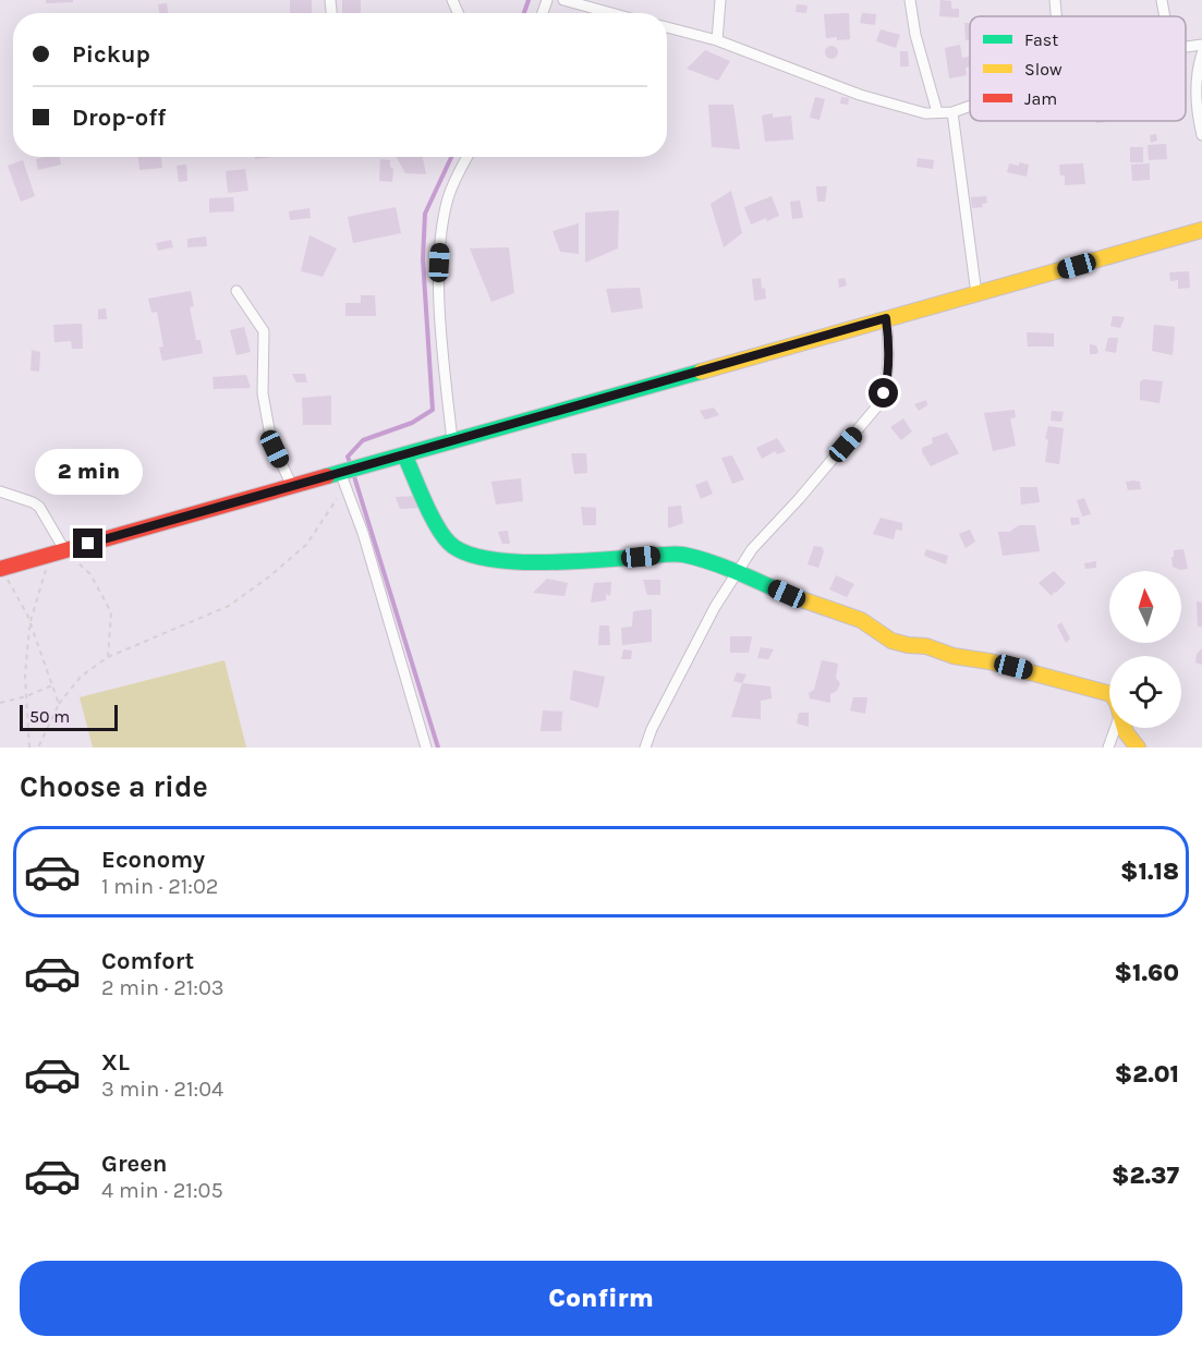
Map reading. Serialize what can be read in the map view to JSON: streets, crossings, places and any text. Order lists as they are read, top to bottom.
{
  "legend": ["Fast", "Slow", "Jam"],
  "scale_bar": "50 m",
  "north": "top",
  "page": {
    "banner": ["Pickup", "Drop-off"],
    "bubble": "2 min",
    "scale": "50 m",
    "heading": "Choose a ride",
    "list": [
      {
        "name": "Economy",
        "note": "1 min · 21:02",
        "value": "$1.18"
      },
      {
        "name": "Comfort",
        "note": "2 min · 21:03",
        "value": "$1.60"
      },
      {
        "name": "XL",
        "note": "3 min · 21:04",
        "value": "$2.01"
      },
      {
        "name": "Green",
        "note": "4 min · 21:05",
        "value": "$2.37"
      }
    ],
    "buttons": "Confirm"
  }
}
